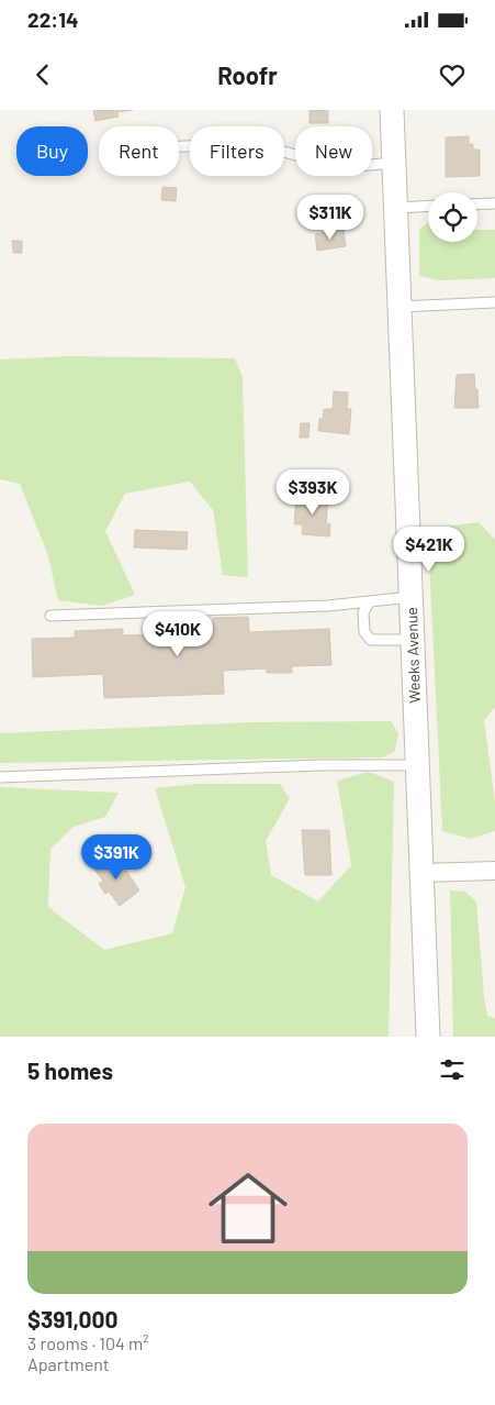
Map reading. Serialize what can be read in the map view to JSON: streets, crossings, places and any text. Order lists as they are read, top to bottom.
{
  "streets": {
    "street": ["Weeks Avenue"]
  },
  "page": {
    "status": "22:14",
    "header": "Roofr",
    "chip": [
      "Buy",
      "Rent",
      "Filters",
      "New"
    ],
    "price": [
      "$311K",
      "$393K",
      "$421K",
      "$410K",
      "$391K"
    ],
    "heading": "5 homes",
    "list": [
      {
        "name": "$391,000",
        "note": "3 rooms · 104 m² · Apartment"
      }
    ]
  }
}
